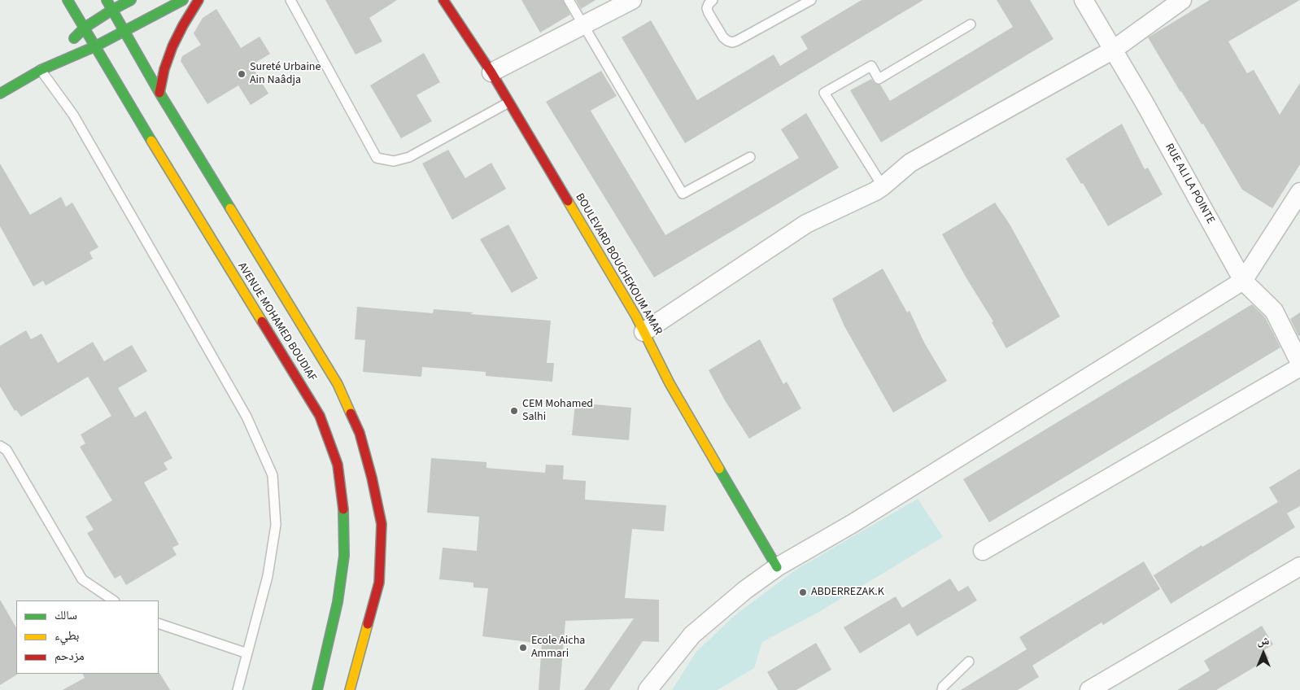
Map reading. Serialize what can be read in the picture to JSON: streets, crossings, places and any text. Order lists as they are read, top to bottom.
{
  "streets": {
    "main road": ["BOULEVARD BOUCHEKOUM AMAR", "AVENUE MOHAMED BOUDIAF"],
    "street": ["RUE ALI LA POINTE"]
  },
  "places": [
    "Sureté Urbaine Ain Naâdja",
    "CEM Mohamed Salhi",
    "ABDERREZAK.K",
    "Ecole Aicha Ammari"
  ],
  "legend": ["سالك", "بطيء", "مزدحم"],
  "north": "top"
}
